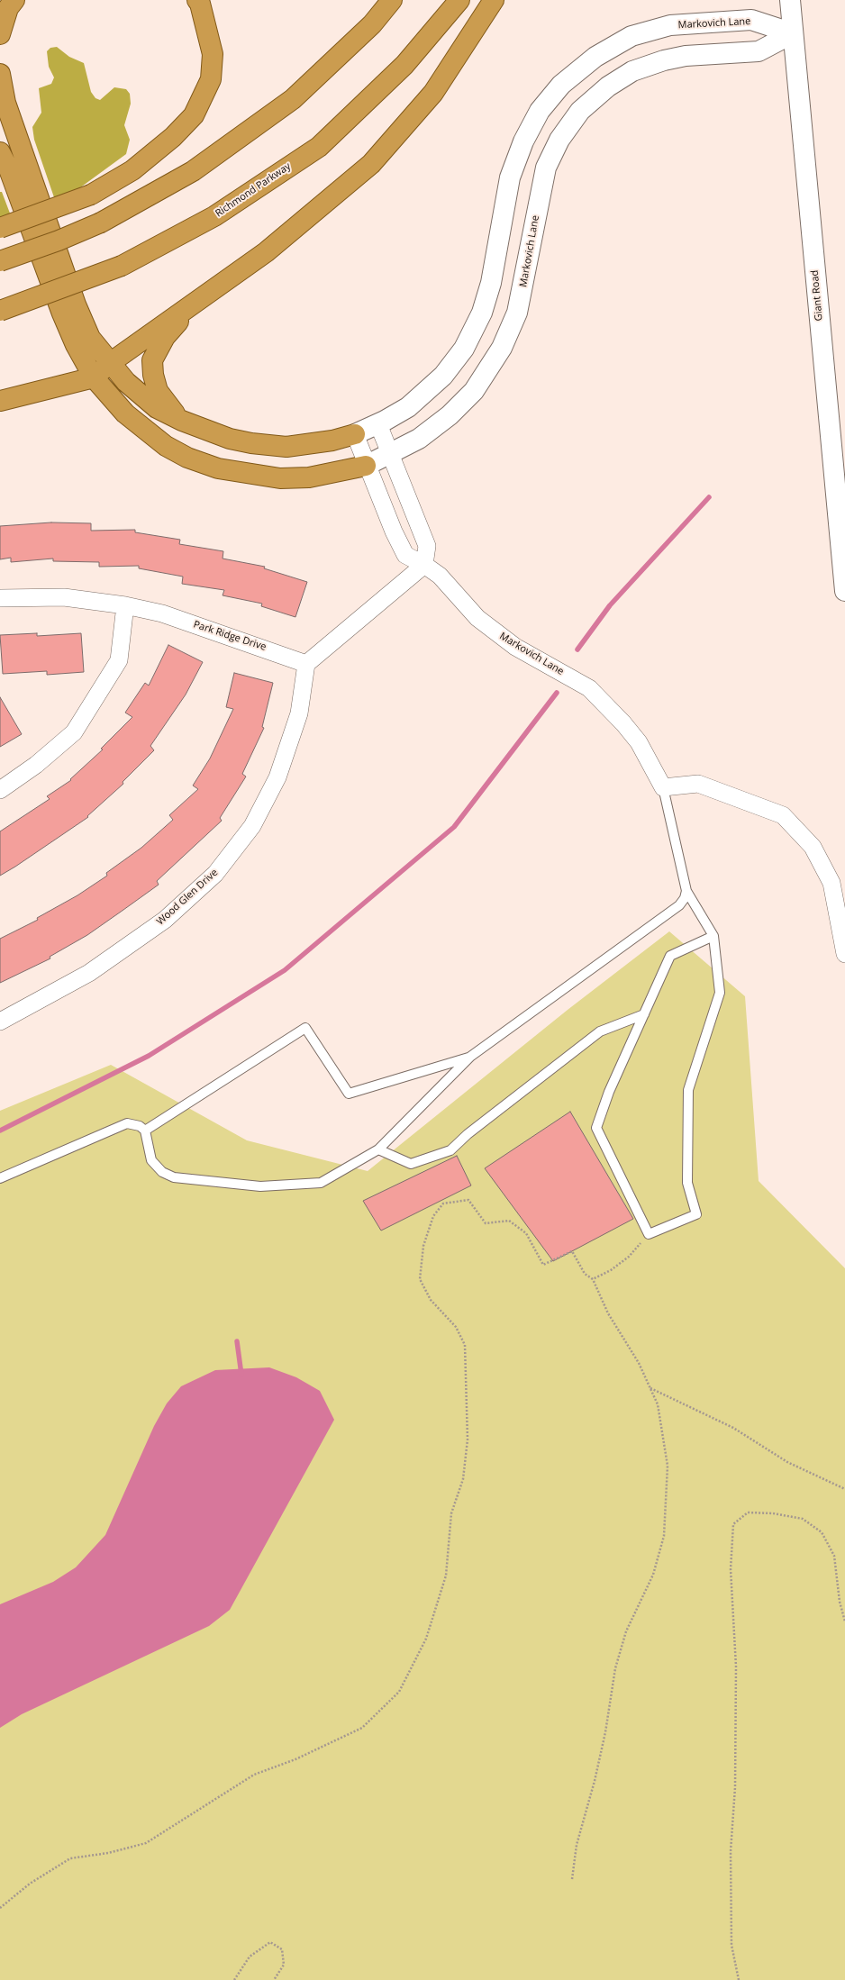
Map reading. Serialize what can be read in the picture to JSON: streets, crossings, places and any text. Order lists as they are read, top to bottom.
{
  "streets": {
    "highway": ["Richmond Parkway"],
    "street": [
      "Markovich Lane",
      "Giant Road",
      "Park Ridge Drive",
      "Wood Glen Drive"
    ]
  },
  "crossings": [
    ["Markovich Lane", "Giant Road"],
    ["Park Ridge Drive", "Wood Glen Drive"]
  ]
}
